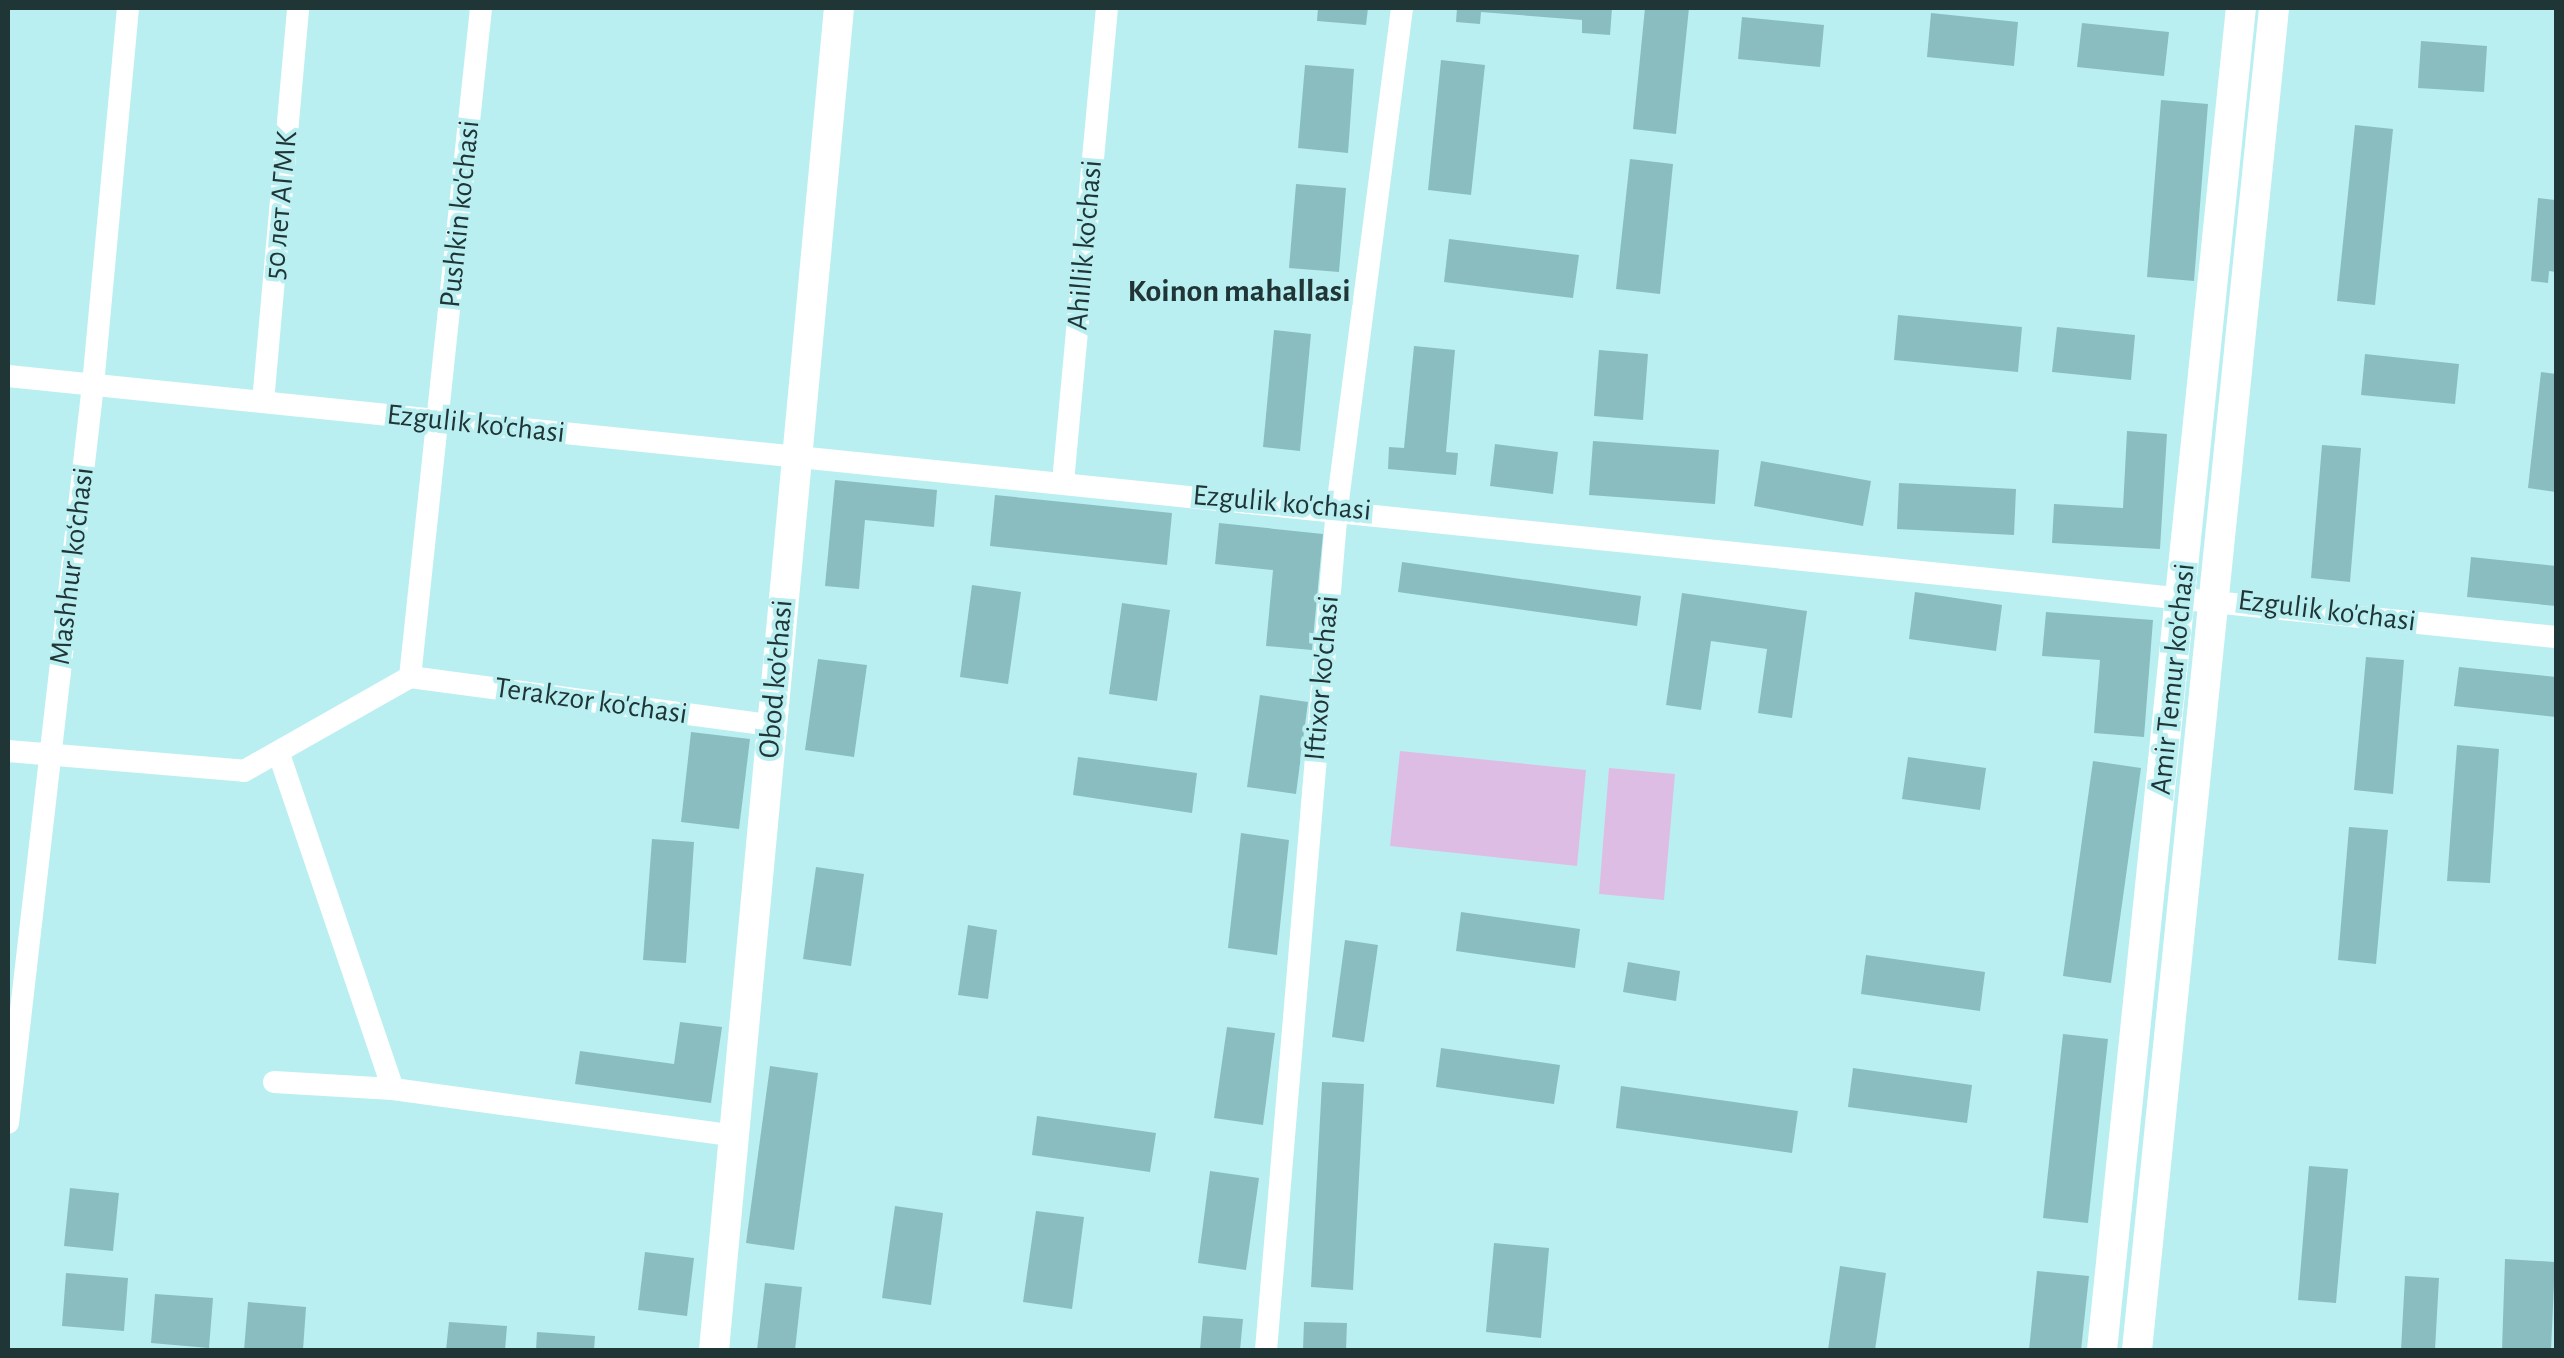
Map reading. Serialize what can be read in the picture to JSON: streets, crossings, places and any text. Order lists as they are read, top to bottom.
{
  "streets": {
    "main road": ["Obod ko'chasi", "Amir Temur ko'chasi"],
    "street": [
      "50 лет АГМК",
      "Pushkin ko'chasi",
      "Ahillik ko'chasi",
      "Ezgulik ko'chasi",
      "Mashhur ko‘chasi",
      "Iftixor ko'chasi",
      "Terakzor ko'chasi"
    ]
  },
  "crossings": [
    ["50 лет АГМК", "Ezgulik ko'chasi"],
    ["Pushkin ko'chasi", "Ezgulik ko'chasi"],
    ["Ahillik ko'chasi", "Ezgulik ko'chasi"],
    ["Ezgulik ko'chasi", "Mashhur ko‘chasi"],
    ["Ezgulik ko'chasi", "Iftixor ko'chasi"],
    ["Ezgulik ko'chasi", "Obod ko'chasi"],
    ["Ezgulik ko'chasi", "Amir Temur ko'chasi"],
    ["Obod ko'chasi", "Terakzor ko'chasi"]
  ],
  "districts": ["Koinon mahallasi"]
}
